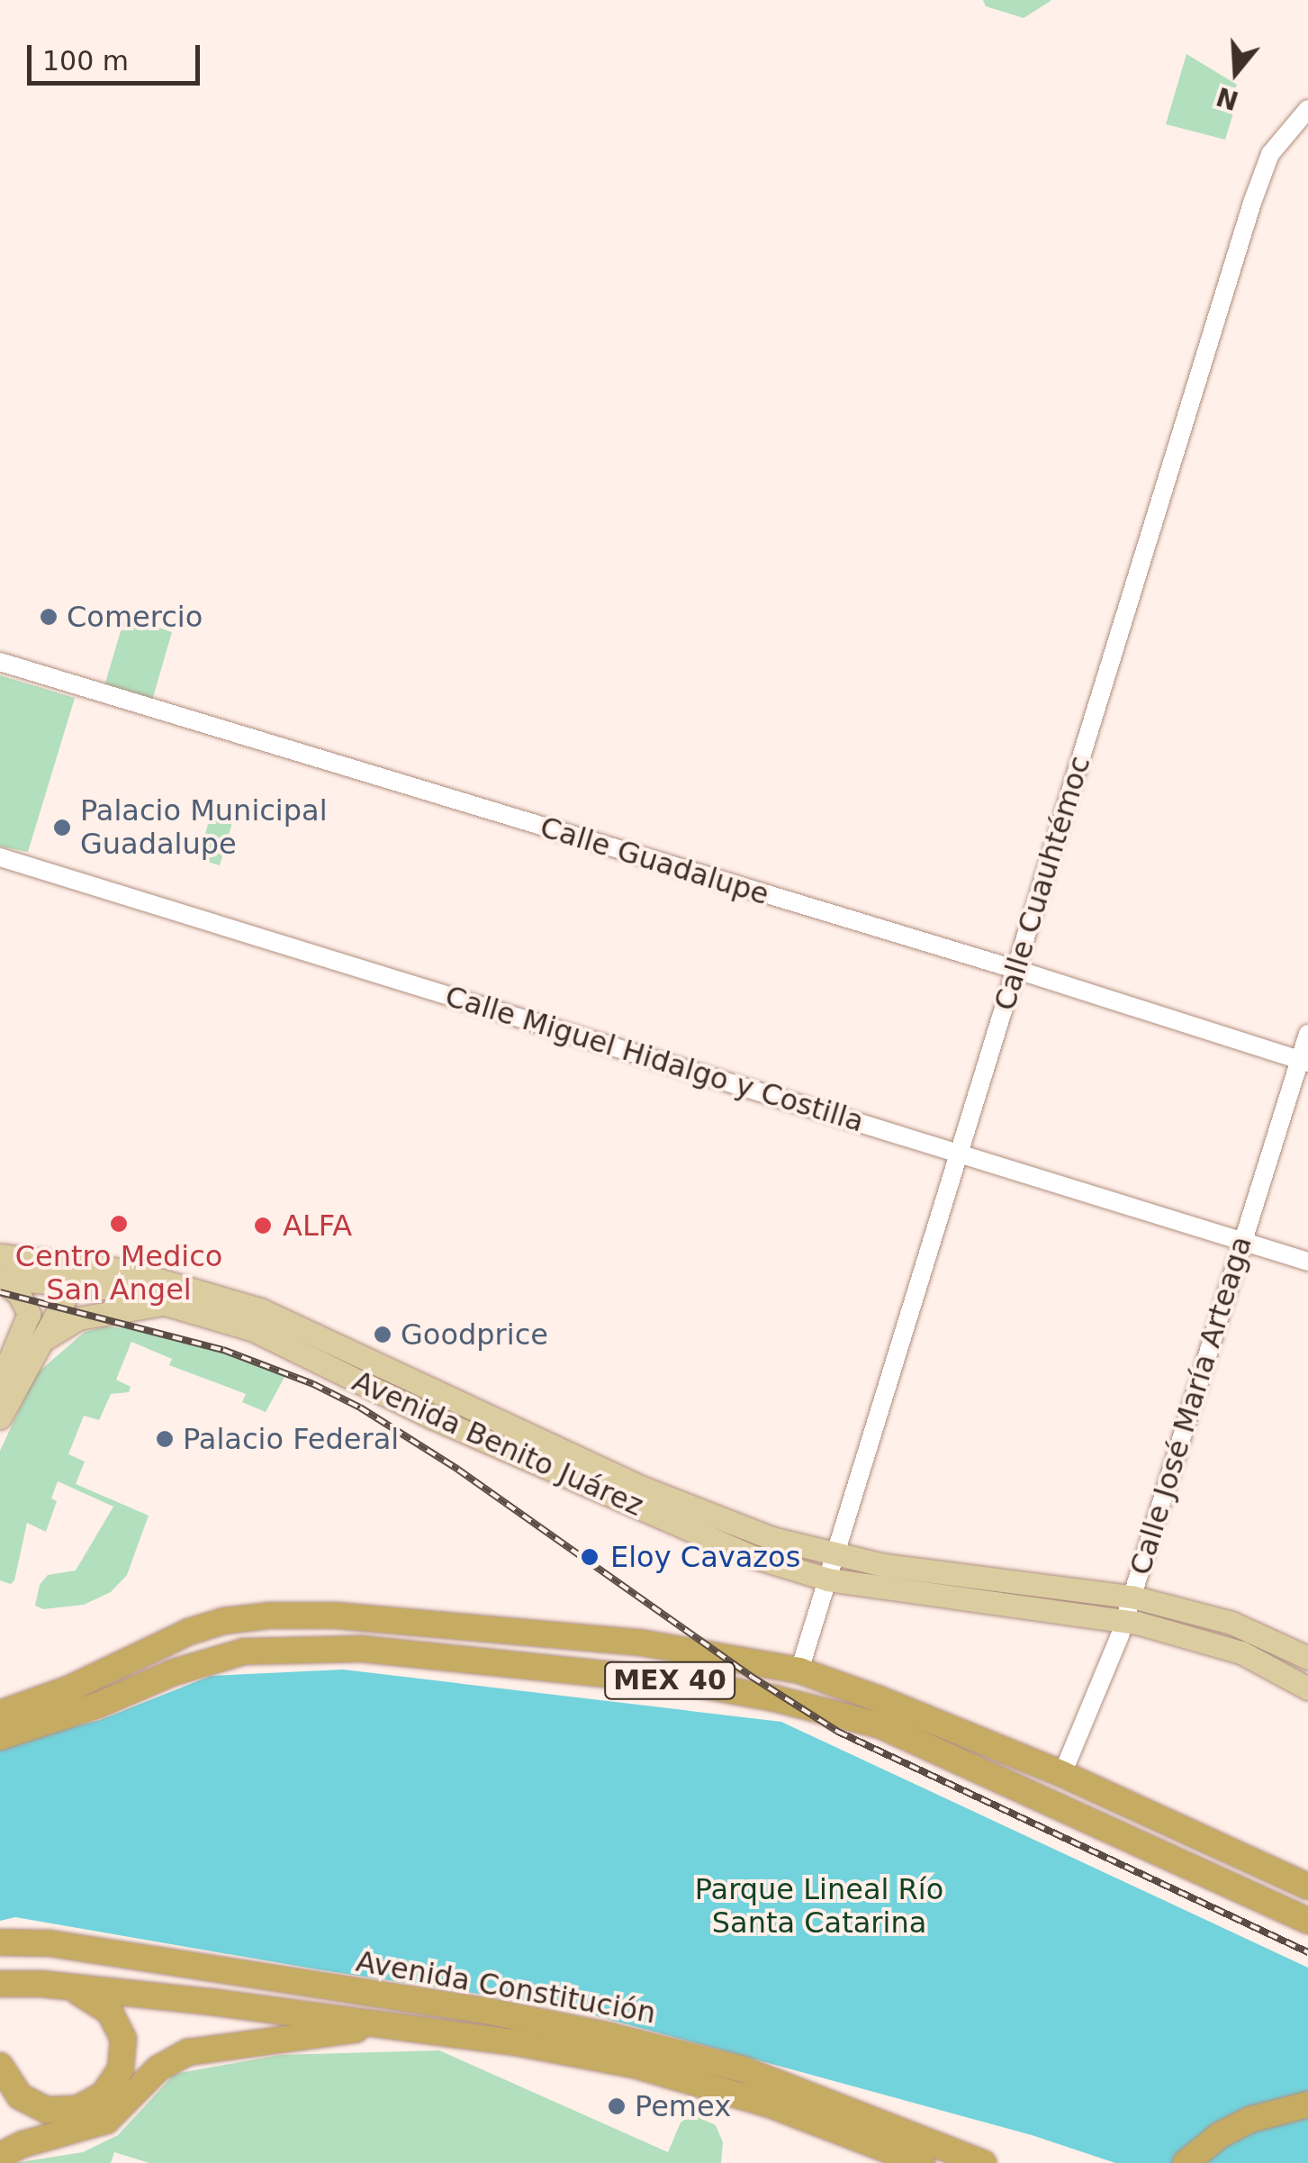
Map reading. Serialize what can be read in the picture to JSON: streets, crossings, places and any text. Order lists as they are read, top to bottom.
{
  "streets": {
    "highway": ["MEX 40", "Avenida Constitución"],
    "main road": ["Avenida Benito Juárez"],
    "street": [
      "Calle Guadalupe",
      "Calle Cuauhtémoc",
      "Calle Miguel Hidalgo y Costilla",
      "Calle José María Arteaga"
    ]
  },
  "crossings": [
    ["Calle Guadalupe", "Calle Cuauhtémoc"],
    ["Calle Guadalupe", "Calle José María Arteaga"],
    ["Calle Cuauhtémoc", "Calle Miguel Hidalgo y Costilla"],
    ["Calle Cuauhtémoc", "Avenida Benito Juárez"],
    ["Calle Cuauhtémoc", "MEX 40"],
    ["Calle Miguel Hidalgo y Costilla", "Calle José María Arteaga"],
    ["Calle José María Arteaga", "Avenida Benito Juárez"],
    ["Calle José María Arteaga", "MEX 40"]
  ],
  "parks": ["Parque Lineal Río Santa Catarina"],
  "places": [
    "Comercio",
    "Palacio Municipal Guadalupe",
    "Centro Medico San Angel",
    "ALFA",
    "Goodprice",
    "Palacio Federal",
    "Eloy Cavazos",
    "Pemex"
  ],
  "scale_bar": "100 m",
  "north": "bottom"
}
